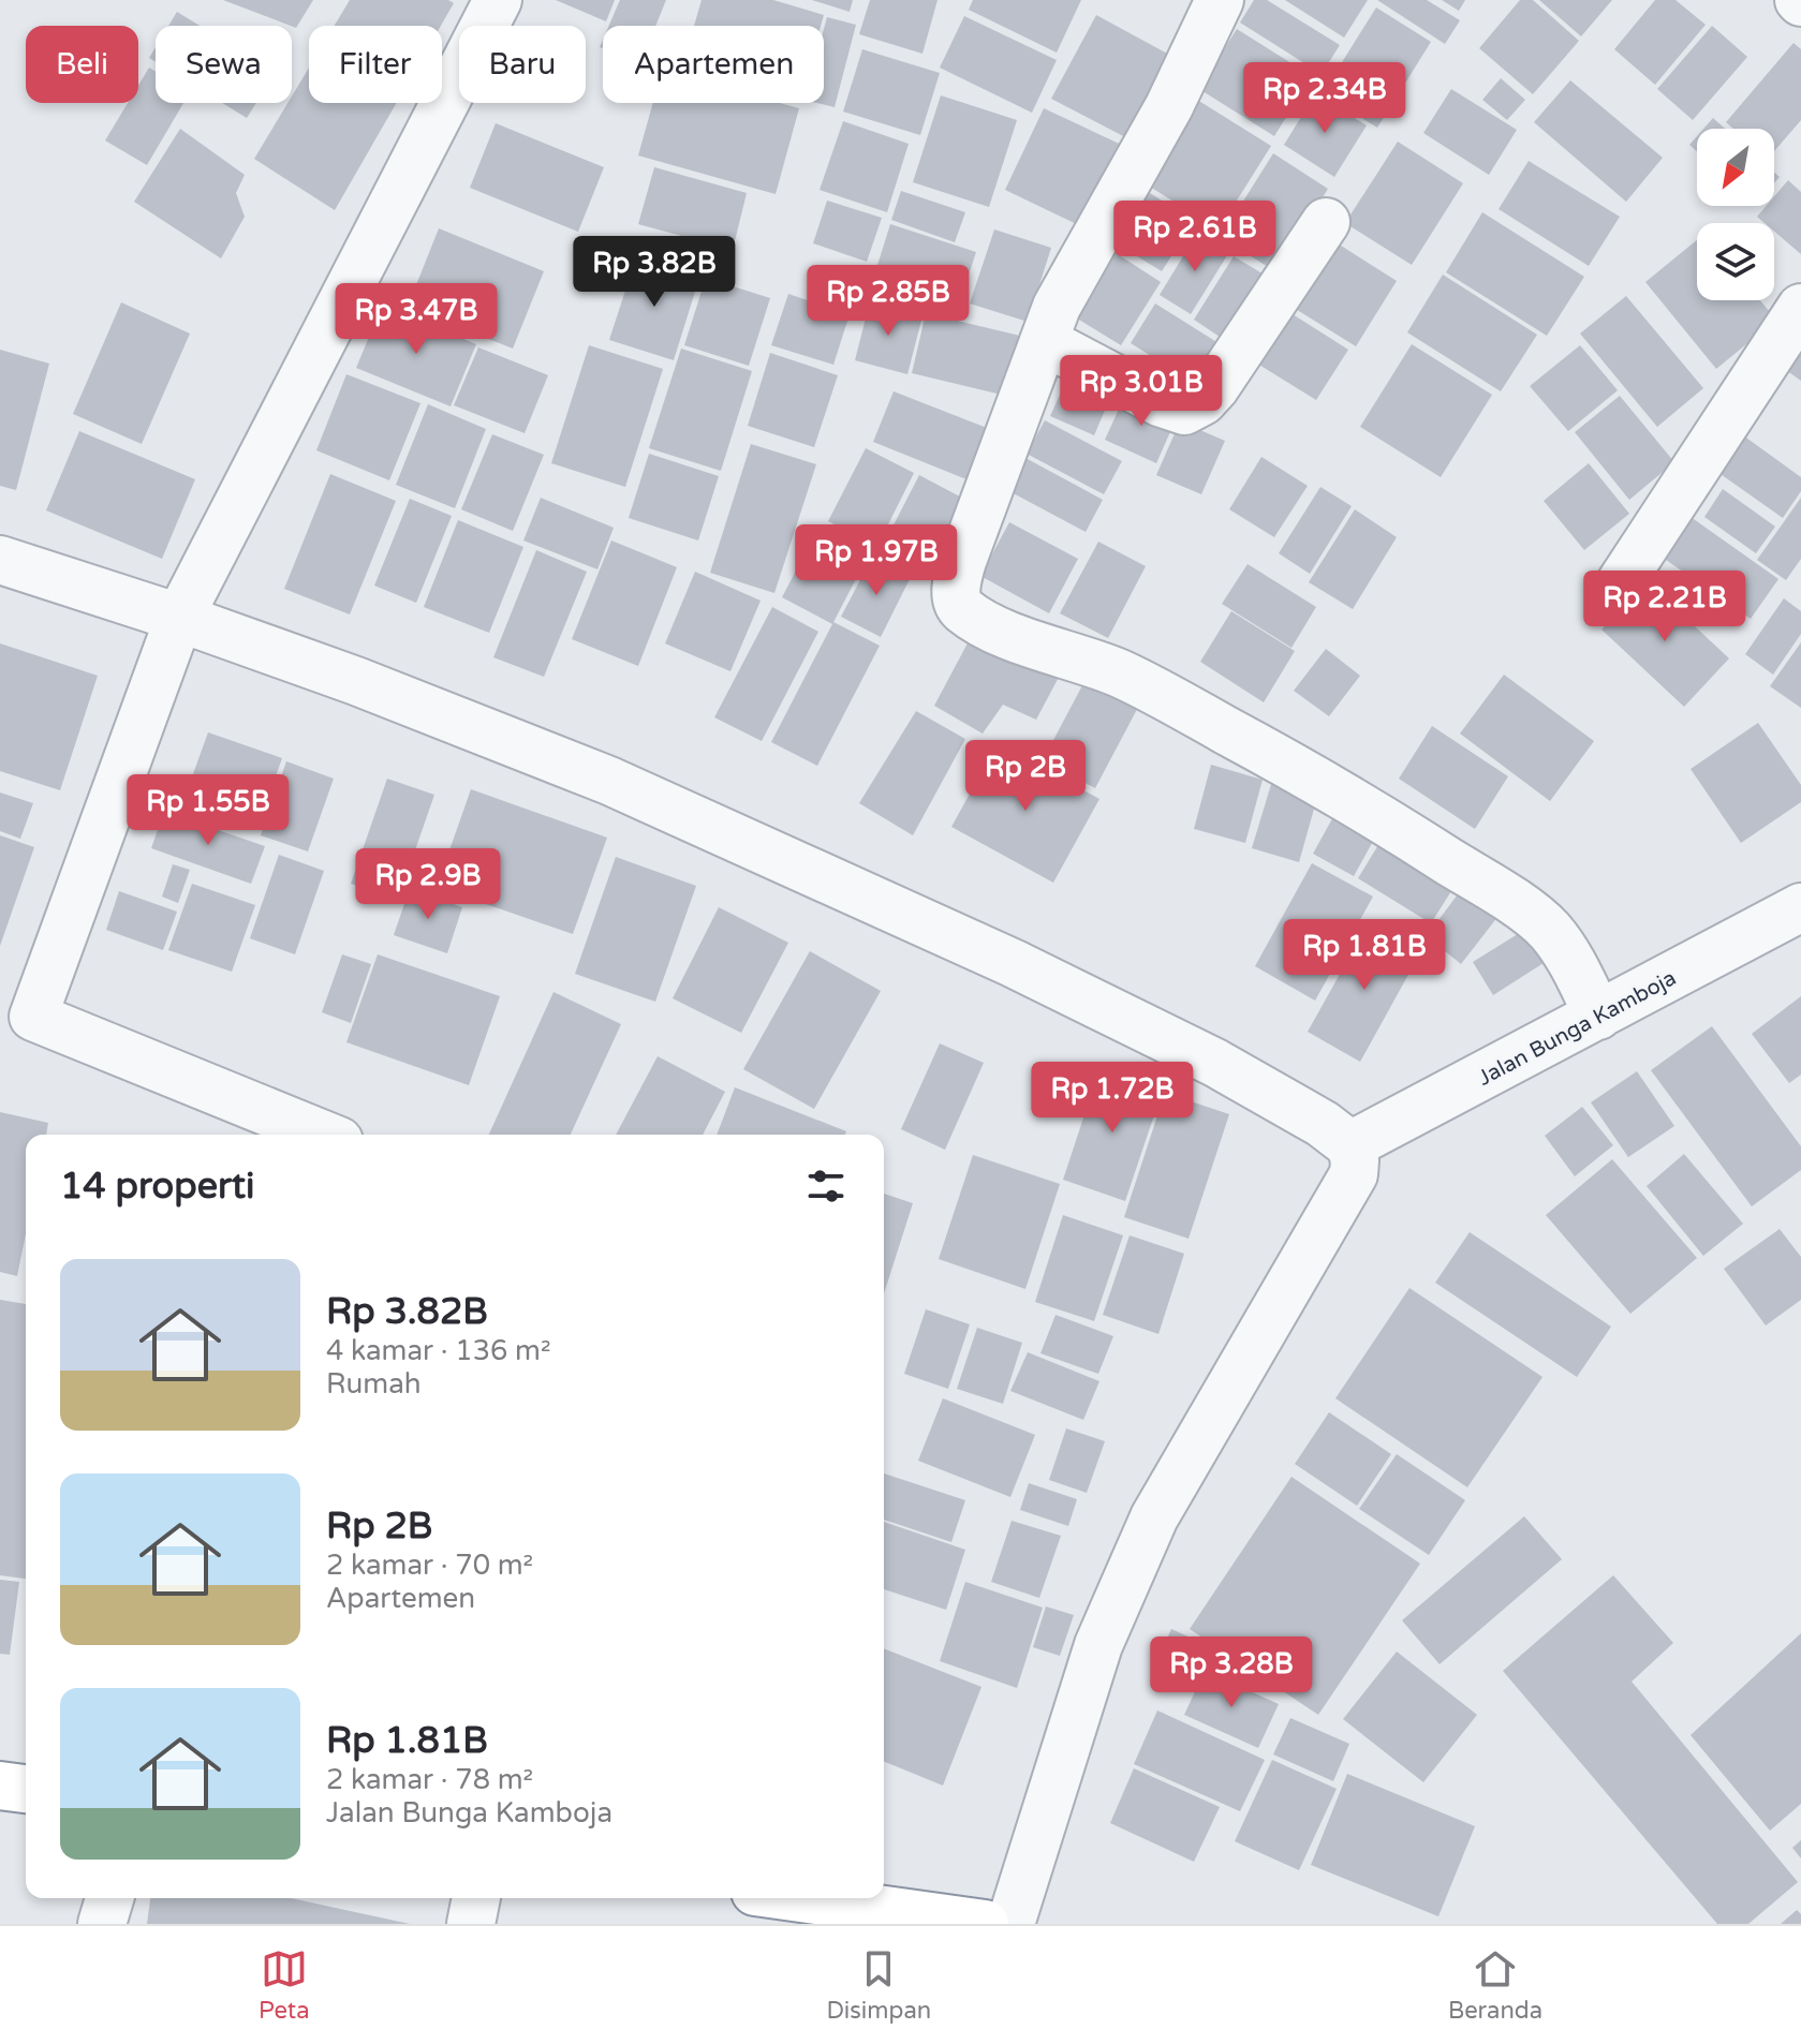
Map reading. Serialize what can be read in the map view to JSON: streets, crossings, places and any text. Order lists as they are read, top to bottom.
{
  "streets": {
    "street": ["Jalan Bunga Kamboja"]
  },
  "north": "bottom left",
  "page": {
    "chip": [
      "Beli",
      "Sewa",
      "Filter",
      "Baru",
      "Apartemen"
    ],
    "price": [
      "Rp 2.34B",
      "Rp 2.61B",
      "Rp 3.82B",
      "Rp 2.85B",
      "Rp 3.47B",
      "Rp 3.01B",
      "Rp 1.97B",
      "Rp 2.21B",
      "Rp 2B",
      "Rp 1.55B",
      "Rp 2.9B",
      "Rp 1.81B",
      "Rp 1.72B",
      "Rp 3.28B"
    ],
    "heading": "14 properti",
    "list": [
      {
        "name": "Rp 3.82B",
        "note": "4 kamar · 136 m² · Rumah"
      },
      {
        "name": "Rp 2B",
        "note": "2 kamar · 70 m² · Apartemen"
      },
      {
        "name": "Rp 1.81B",
        "note": "2 kamar · 78 m² · Jalan Bunga Kamboja"
      }
    ],
    "tabs": ["Peta", "Disimpan", "Beranda"]
  }
}
